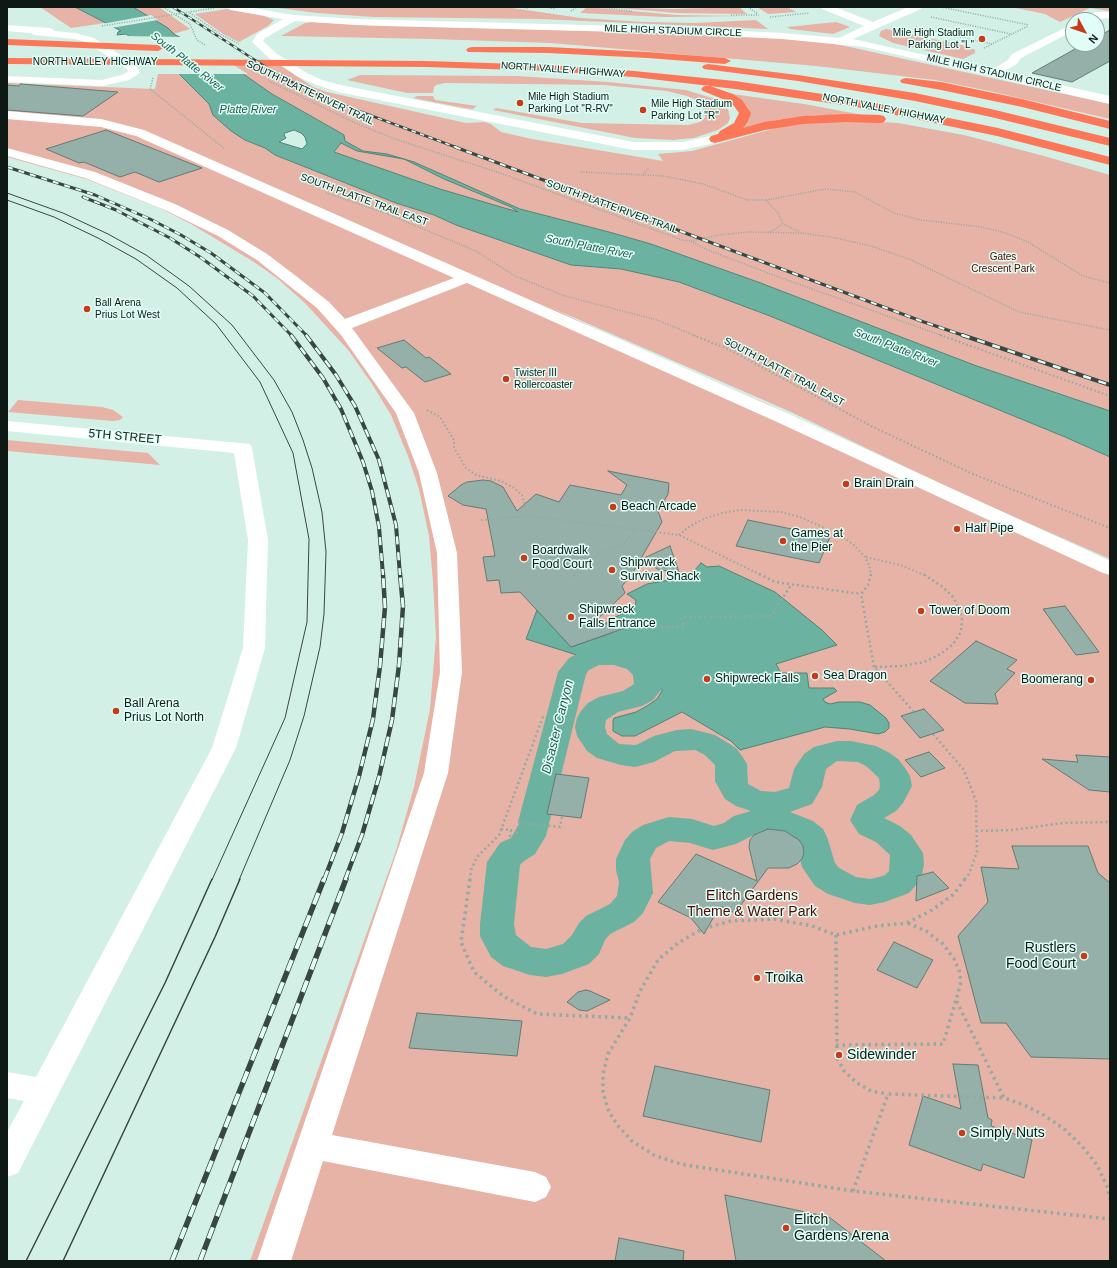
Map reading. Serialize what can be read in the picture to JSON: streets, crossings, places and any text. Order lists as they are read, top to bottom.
{
  "streets": {
    "highway": ["NORTH VALLEY HIGHWAY"],
    "street": ["MILE HIGH STADIUM CIRCLE", "5TH STREET"],
    "path": ["SOUTH PLATTE RIVER TRAIL", "SOUTH PLATTE TRAIL EAST"]
  },
  "water": ["South Platte River", "Platte River", "Disaster Canyon"],
  "parks": ["Gates Crescent Park", "Elitch Gardens Theme & Water Park"],
  "places": [
    "Mile High Stadium Parking Lot \"L\"",
    "Mile High Stadium Parking Lot \"R-RV\"",
    "Mile High Stadium Parking Lot \"R\"",
    "Ball Arena Prius Lot West",
    "Twister III Rollercoaster",
    "Brain Drain",
    "Beach Arcade",
    "Half Pipe",
    "Games at the Pier",
    "Boardwalk Food Court",
    "Shipwreck Survival Shack",
    "Tower of Doom",
    "Shipwreck Falls Entrance",
    "Sea Dragon",
    "Shipwreck Falls",
    "Boomerang",
    "Ball Arena Prius Lot North",
    "Rustlers Food Court",
    "Troika",
    "Sidewinder",
    "Simply Nuts",
    "Elitch Gardens Arena"
  ],
  "north": "bottom right"
}
